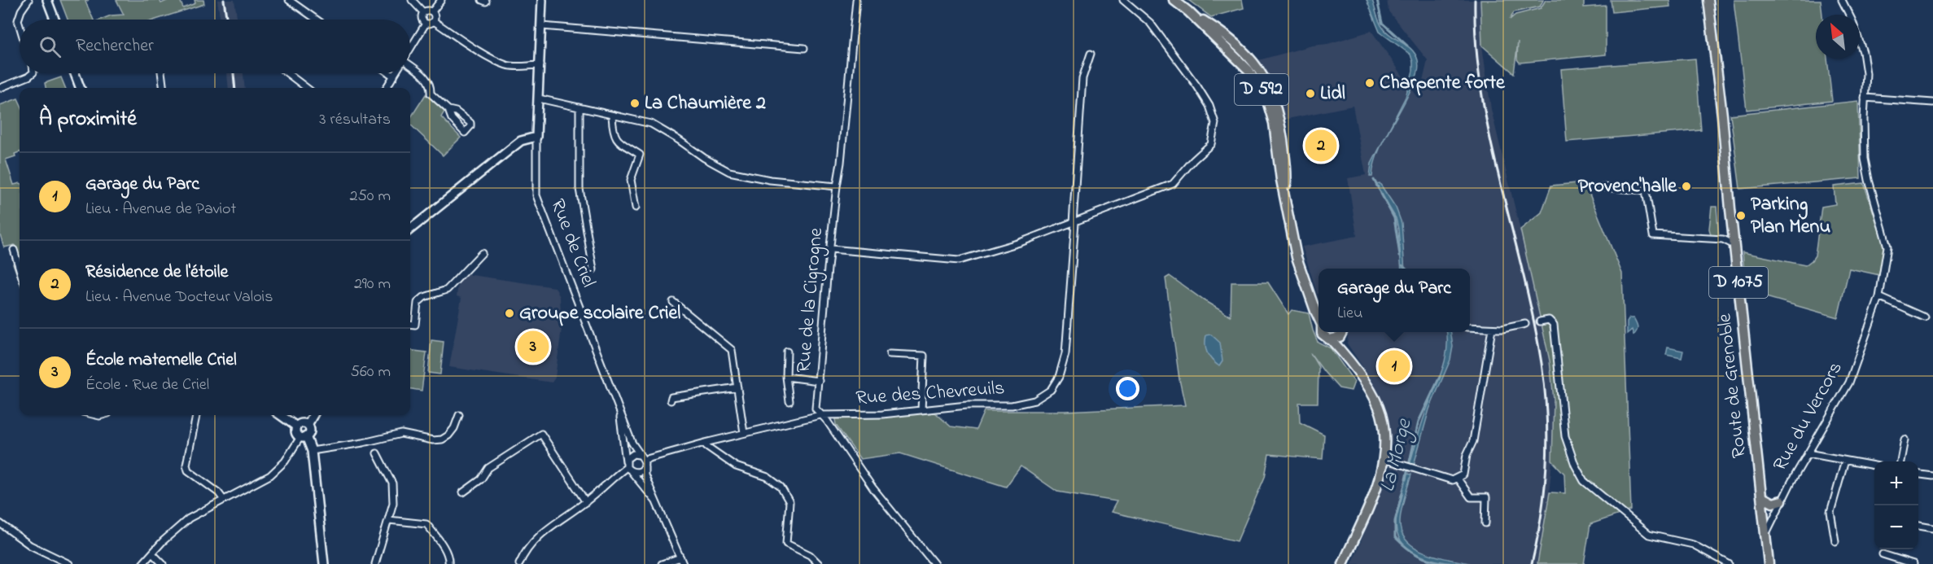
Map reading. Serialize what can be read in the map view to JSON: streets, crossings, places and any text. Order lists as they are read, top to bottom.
{
  "streets": {
    "main road": ["D 592", "D 1075", "Route de Grenoble"],
    "street": [
      "Rue de Criel",
      "Rue de la Cigrogne",
      "Rue des Chevreuils",
      "Rue du Vercors"
    ]
  },
  "crossings": [
    ["Rue de Criel", "Rue des Chevreuils"],
    ["Rue de la Cigrogne", "Rue des Chevreuils"],
    ["Route de Grenoble", "Rue du Vercors"]
  ],
  "water": ["La Morge"],
  "places": [
    "Charpente forte",
    "Lidl",
    "La Chaumière 2",
    "Provenc'halle",
    "Parking Plan Menu",
    "Groupe scolaire Criel"
  ],
  "north": "top left",
  "page": {
    "search": "Rechercher",
    "heading": ["À proximité", "3 résultats"],
    "pins": ["2", "3", "1"],
    "list": [
      {
        "mark": "1",
        "name": "Garage du Parc",
        "note": "Lieu · Avenue de Paviot",
        "value": "250 m"
      },
      {
        "mark": "2",
        "name": "Résidence de l'étoile",
        "note": "Lieu · Avenue Docteur Valois",
        "value": "290 m"
      },
      {
        "mark": "3",
        "name": "École maternelle Criel",
        "note": "École · Rue de Criel",
        "value": "560 m"
      }
    ],
    "popup": ["Garage du Parc", "Lieu"],
    "map_buttons": ["+", "−"]
  }
}
